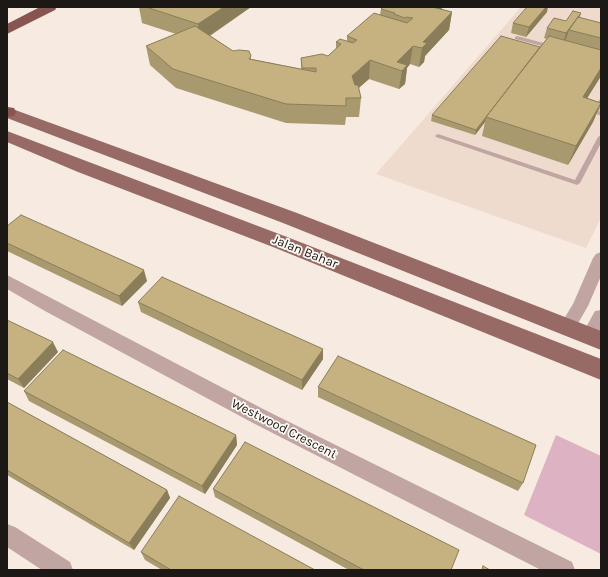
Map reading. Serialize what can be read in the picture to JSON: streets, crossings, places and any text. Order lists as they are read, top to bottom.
{
  "streets": {
    "main road": ["Jalan Bahar"],
    "street": ["Westwood Crescent"]
  }
}
